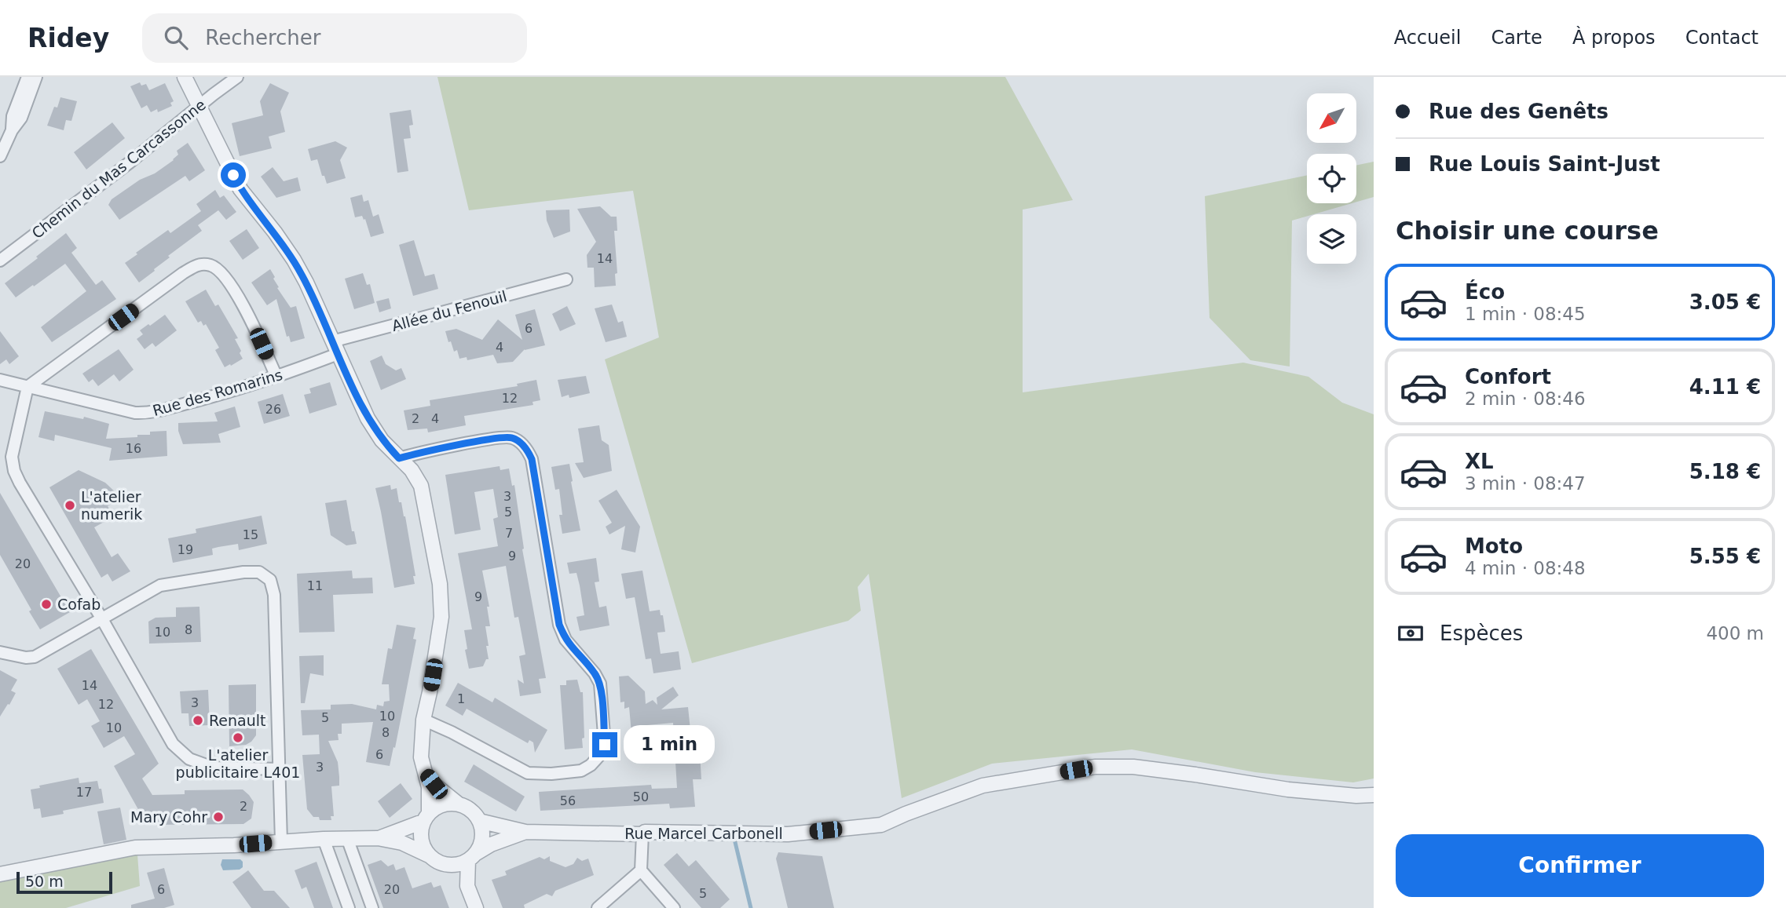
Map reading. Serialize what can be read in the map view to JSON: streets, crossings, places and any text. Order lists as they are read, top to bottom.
{
  "streets": {
    "street": [
      "Chemin du Mas Carcassonne",
      "Allée du Fenouil",
      "Rue des Romarins",
      "Rue Marcel Carbonell"
    ]
  },
  "crossings": [
    ["Allée du Fenouil", "Rue des Romarins"]
  ],
  "places": [
    "L'atelier numerik",
    "Cofab",
    "Renault",
    "L'atelier publicitaire L401",
    "Mary Cohr"
  ],
  "house_numbers": [
    "14",
    "6",
    "4",
    "12",
    "26",
    "2",
    "4",
    "16",
    "3",
    "5",
    "7",
    "15",
    "19",
    "9",
    "20",
    "11",
    "9",
    "8",
    "10",
    "14",
    "1",
    "3",
    "12",
    "10",
    "5",
    "10",
    "8",
    "6",
    "3",
    "17",
    "50",
    "56",
    "2",
    "6",
    "20",
    "5"
  ],
  "scale_bar": "50 m",
  "north": "bottom left",
  "page": {
    "header": "Ridey",
    "search": "Rechercher",
    "nav": [
      "Accueil",
      "Carte",
      "À propos",
      "Contact"
    ],
    "banner": ["Rue des Genêts", "Rue Louis Saint-Just"],
    "heading": "Choisir une course",
    "list": [
      {
        "name": "Éco",
        "note": "1 min · 08:45",
        "value": "3.05 €"
      },
      {
        "name": "Confort",
        "note": "2 min · 08:46",
        "value": "4.11 €"
      },
      {
        "name": "XL",
        "note": "3 min · 08:47",
        "value": "5.18 €"
      },
      {
        "name": "Moto",
        "note": "4 min · 08:48",
        "value": "5.55 €"
      }
    ],
    "pay": ["Espèces", "400 m"],
    "bubble": "1 min",
    "buttons": "Confirmer",
    "scale": "50 m"
  }
}
